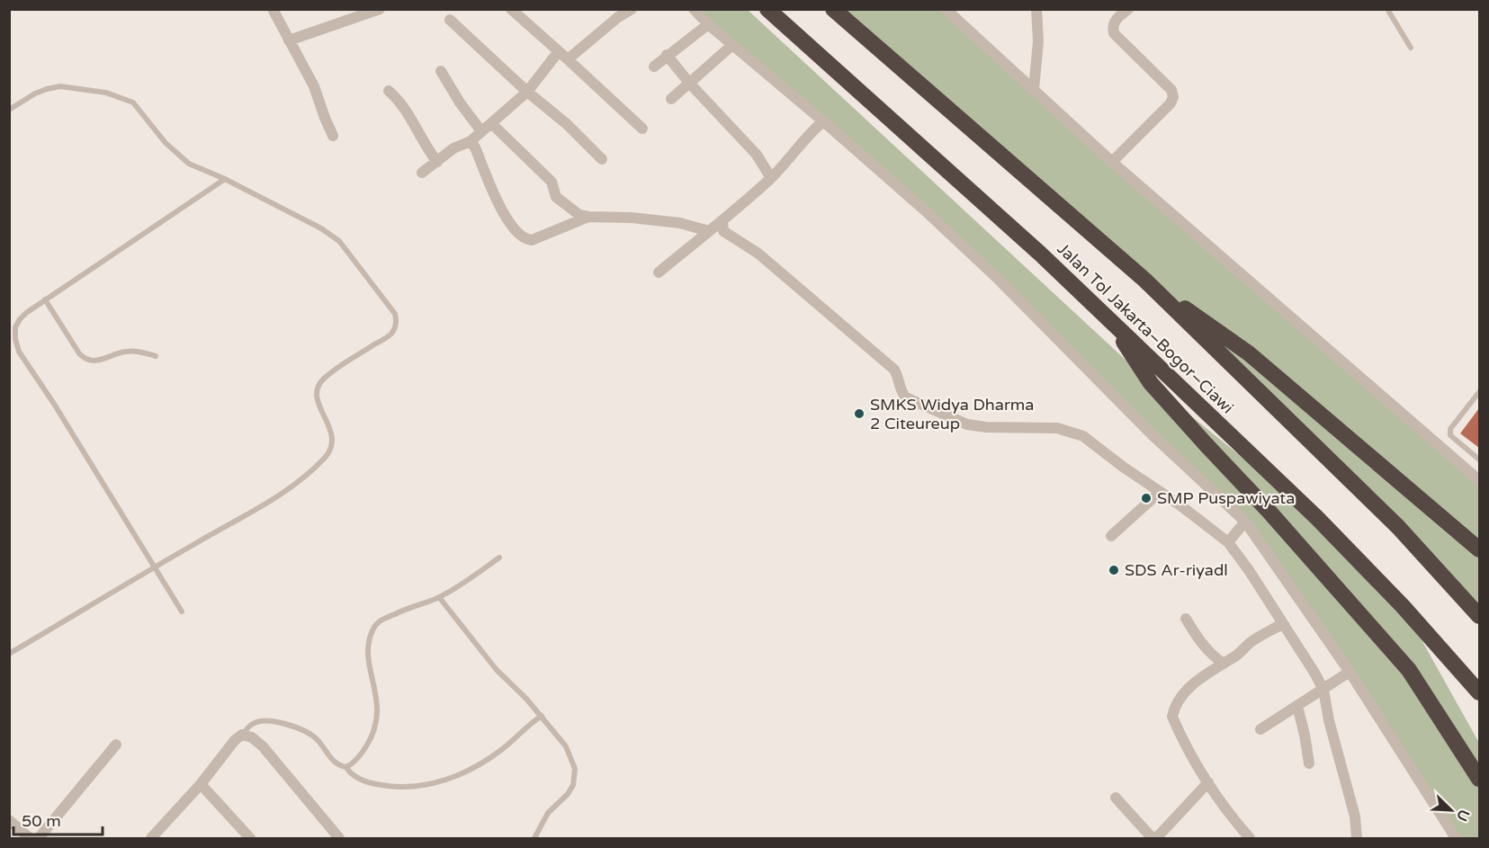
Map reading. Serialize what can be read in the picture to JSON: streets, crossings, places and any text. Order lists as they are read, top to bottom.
{
  "streets": {
    "highway": ["Jalan Tol Jakarta–Bogor–Ciawi"]
  },
  "places": ["SMKS Widya Dharma 2 Citeureup", "SMP Puspawiyata", "SDS Ar-riyadl"],
  "scale_bar": "50 m",
  "north": "bottom right"
}
